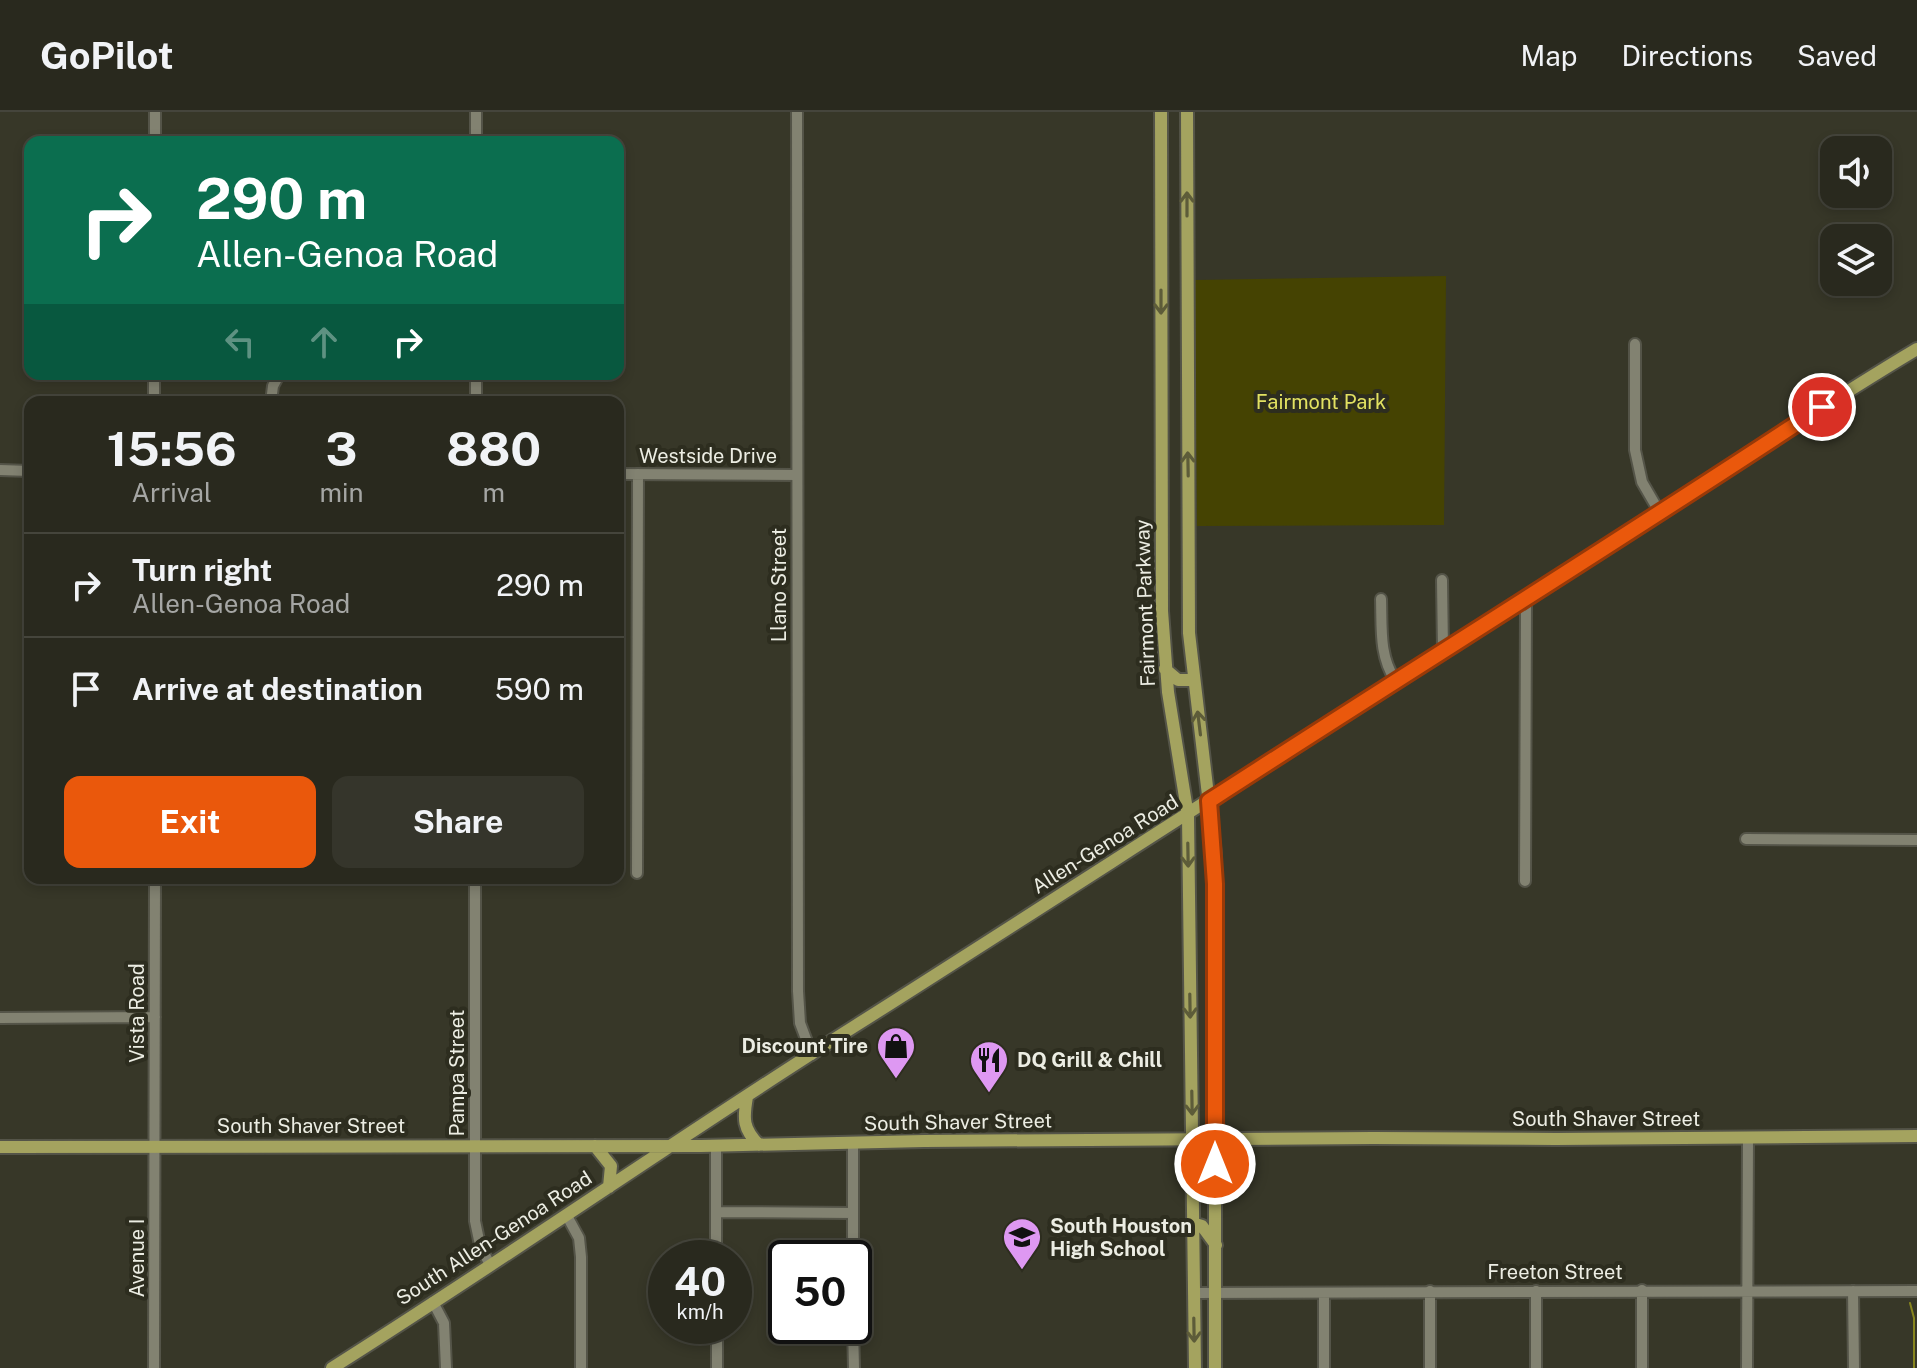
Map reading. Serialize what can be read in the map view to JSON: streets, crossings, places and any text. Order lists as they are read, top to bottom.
{
  "streets": {
    "main road": [
      "Fairmont Parkway",
      "Allen-Genoa Road",
      "South Shaver Street",
      "South Allen-Genoa Road"
    ],
    "street": [
      "Westside Drive",
      "Llano Street",
      "Vista Road",
      "Pampa Street",
      "Avenue I",
      "Freeton Street"
    ]
  },
  "crossings": [
    ["Westside Drive", "Llano Street"],
    ["Llano Street", "Allen-Genoa Road"],
    ["Fairmont Parkway", "Allen-Genoa Road"],
    ["Fairmont Parkway", "South Shaver Street"],
    ["Fairmont Parkway", "Freeton Street"],
    ["Allen-Genoa Road", "South Shaver Street"],
    ["Allen-Genoa Road", "South Allen-Genoa Road"],
    ["Vista Road", "South Shaver Street"],
    ["Vista Road", "Avenue I"],
    ["Pampa Street", "South Shaver Street"],
    ["Pampa Street", "South Allen-Genoa Road"],
    ["South Shaver Street", "South Allen-Genoa Road"],
    ["South Shaver Street", "Avenue I"]
  ],
  "parks": ["Fairmont Park"],
  "places": {
    "shop": ["Discount Tire"],
    "restaurant": ["DQ Grill & Chill"],
    "school or university": ["South Houston High School"]
  },
  "page": {
    "header": "GoPilot",
    "nav": ["Map", "Directions", "Saved"],
    "turn": ["290 m", "Allen-Genoa Road"],
    "eta": [
      "15:56",
      "Arrival",
      "3",
      "min",
      "880",
      "m"
    ],
    "list": [
      {
        "name": "Turn right",
        "note": "Allen-Genoa Road",
        "value": "290 m"
      },
      {
        "name": "Arrive at destination",
        "value": "590 m"
      }
    ],
    "buttons": ["Exit", "Share"],
    "speed": "40 km/h",
    "limit": "50"
  }
}
